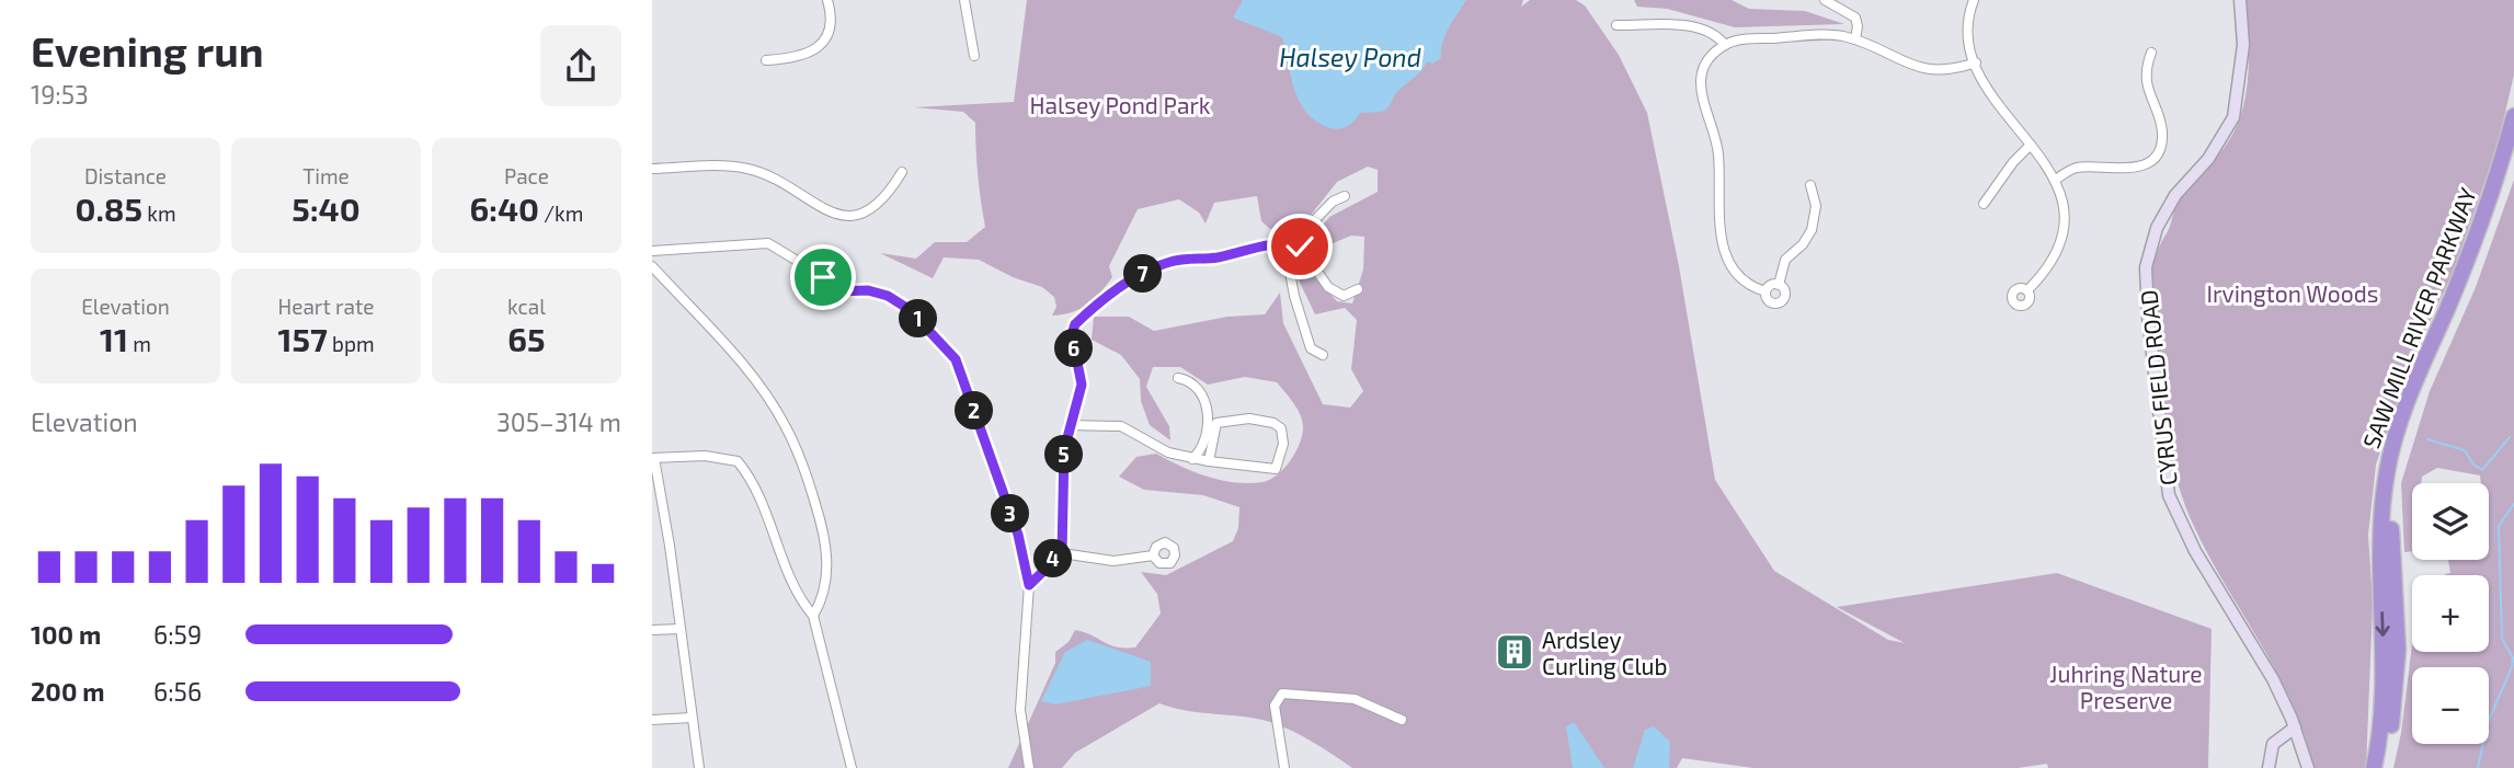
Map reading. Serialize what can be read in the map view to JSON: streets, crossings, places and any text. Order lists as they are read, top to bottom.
{
  "streets": {
    "highway": ["SAW MILL RIVER PARKWAY"],
    "street": ["CYRUS FIELD ROAD"]
  },
  "water": ["Halsey Pond"],
  "parks": ["Halsey Pond Park", "Irvington Woods", "Juhring Nature Preserve"],
  "places": {
    "building": ["Ardsley Curling Club"]
  },
  "page": {
    "heading": ["Evening run", "19:53"],
    "stats": [
      ["Distance", "0.85 km"],
      ["Time", "5:40"],
      ["Pace", "6:40 /km"],
      ["Elevation", "11 m"],
      ["Heart rate", "157 bpm"],
      ["kcal", "65"]
    ],
    "pins": [
      "7",
      "1",
      "6",
      "2",
      "5",
      "3",
      "4"
    ],
    "chart": ["Elevation", "305–314 m"],
    "map_buttons": ["+", "−"],
    "list": [
      {
        "name": "100 m",
        "note": "6:59"
      },
      {
        "name": "200 m",
        "note": "6:56"
      }
    ]
  }
}
